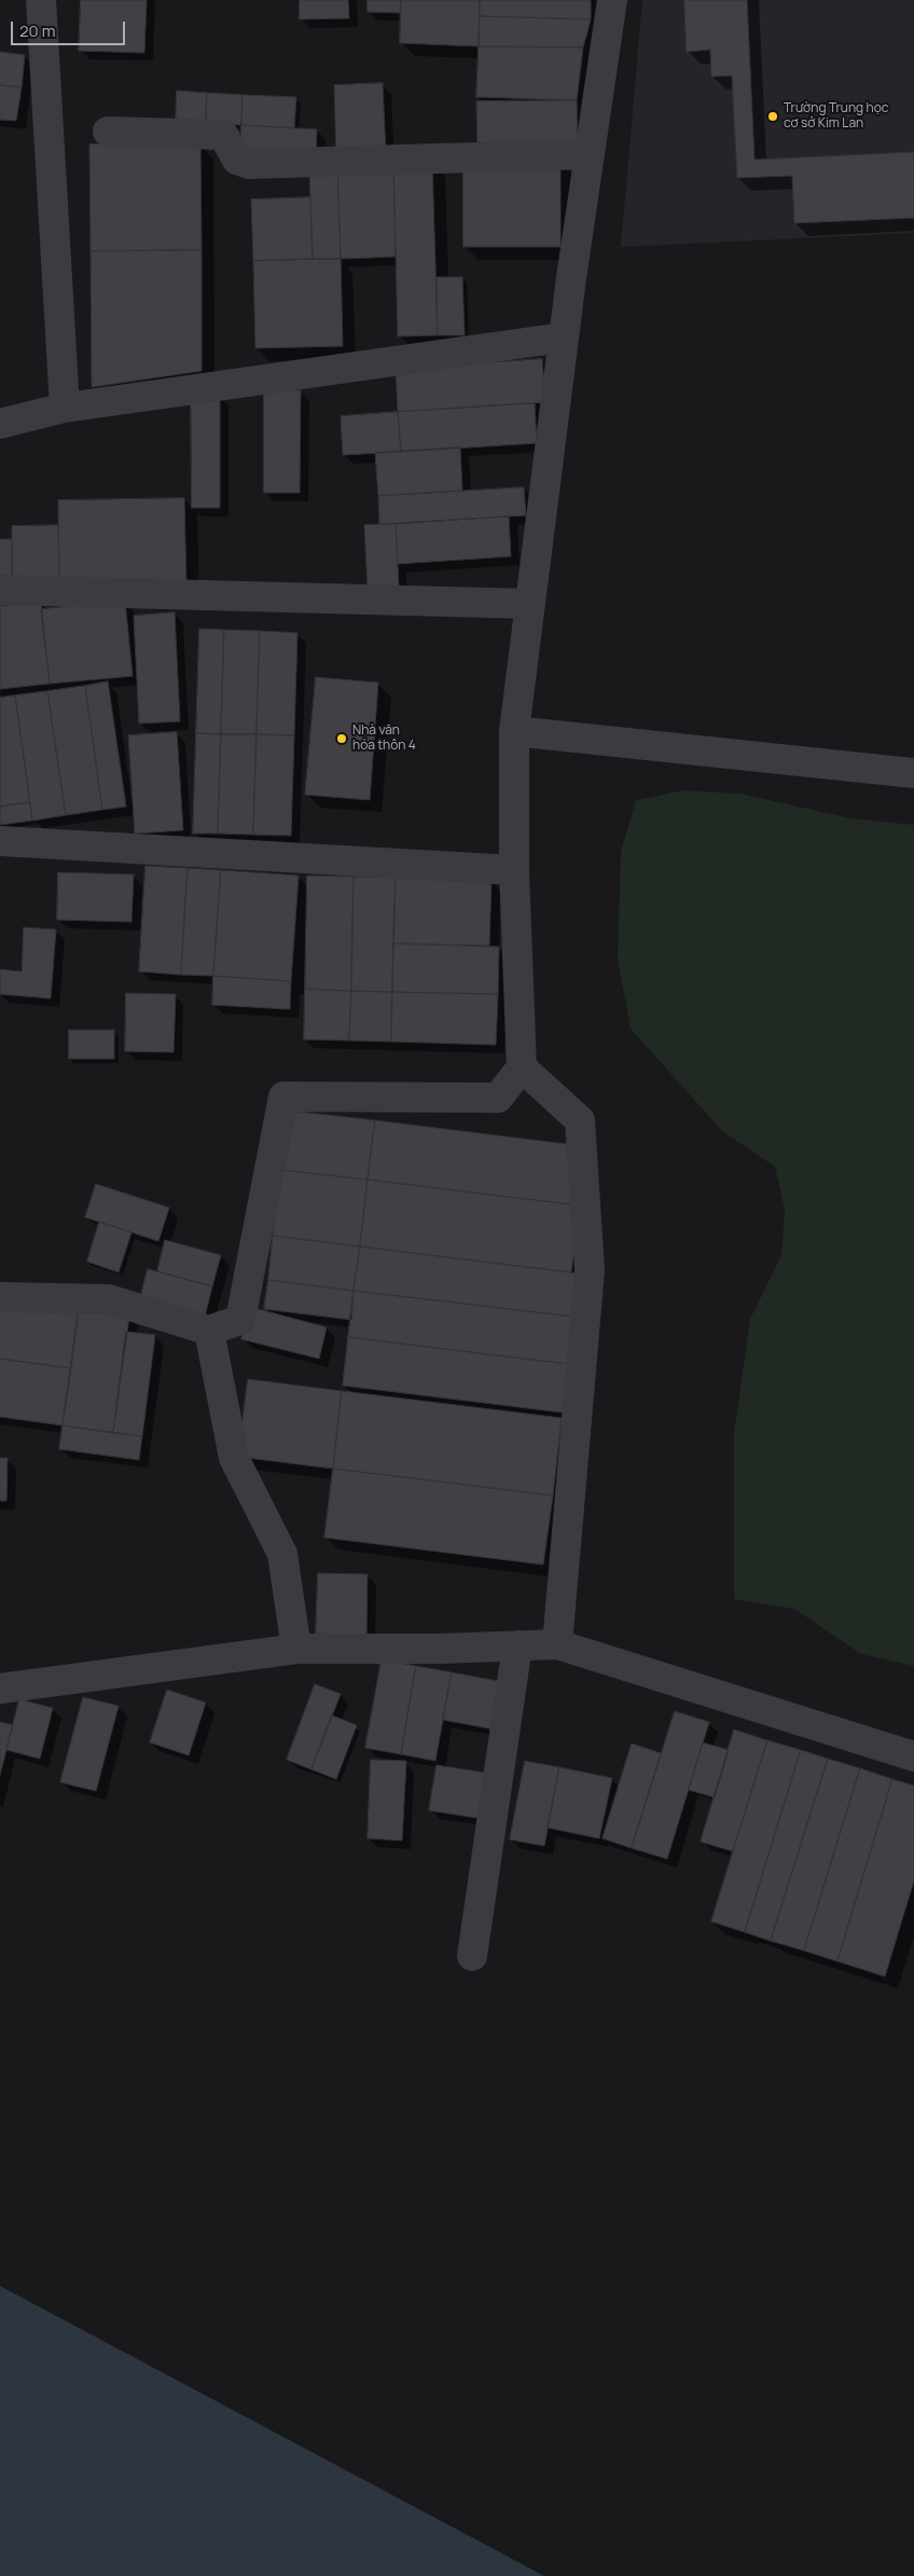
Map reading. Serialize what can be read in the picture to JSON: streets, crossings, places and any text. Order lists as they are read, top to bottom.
{
  "places": ["Trường Trung học cơ sở Kim Lan", "Nhà văn hóa thôn 4"],
  "scale_bar": "20 m"
}
